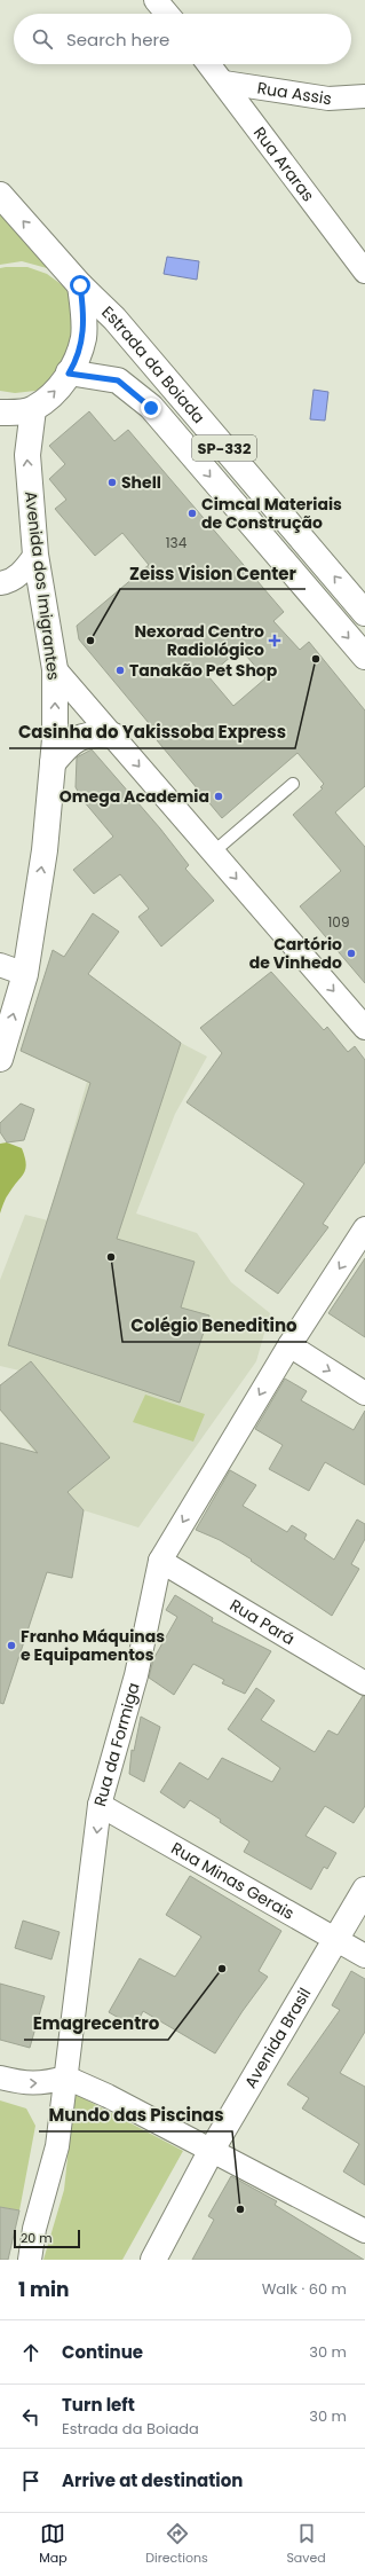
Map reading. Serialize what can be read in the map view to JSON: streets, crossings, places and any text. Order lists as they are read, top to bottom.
{
  "streets": {
    "main road": [
      "Estrada da Boiada",
      "SP-332",
      "Avenida dos Imigrantes",
      "Avenida Brasil"
    ],
    "street": [
      "Rua Assis",
      "Rua Araras",
      "Rua Pará",
      "Rua da Formiga",
      "Rua Minas Gerais"
    ]
  },
  "crossings": [
    ["Rua Assis", "Rua Araras"],
    ["Estrada da Boiada", "SP-332"],
    ["Rua Pará", "Rua da Formiga"],
    ["Rua da Formiga", "Rua Minas Gerais"],
    ["Rua Minas Gerais", "Avenida Brasil"]
  ],
  "one_way": ["Avenida dos Imigrantes", "Rua da Formiga"],
  "places": {
    "other": [
      "Shell",
      "Cimcal Materiais de Construção",
      "Zeiss Vision Center",
      "Casinha do Yakissoba Express",
      "Tanakão Pet Shop",
      "Omega Academia",
      "Cartório de Vinhedo",
      "Colégio Beneditino",
      "Franho Máquinas e Equipamentos",
      "Emagrecentro",
      "Mundo das Piscinas"
    ],
    "health": ["Nexorad Centro Radiológico"]
  },
  "house_numbers": ["134", "109"],
  "scale_bar": "20 m",
  "page": {
    "search": "Search here",
    "scale": "20 m",
    "heading": ["1 min", "Walk · 60 m"],
    "list": [
      ["Continue", "30 m"],
      ["Turn left", "Estrada da Boiada", "30 m"],
      "Arrive at destination"
    ],
    "nav": ["Map", "Directions", "Saved"]
  }
}
